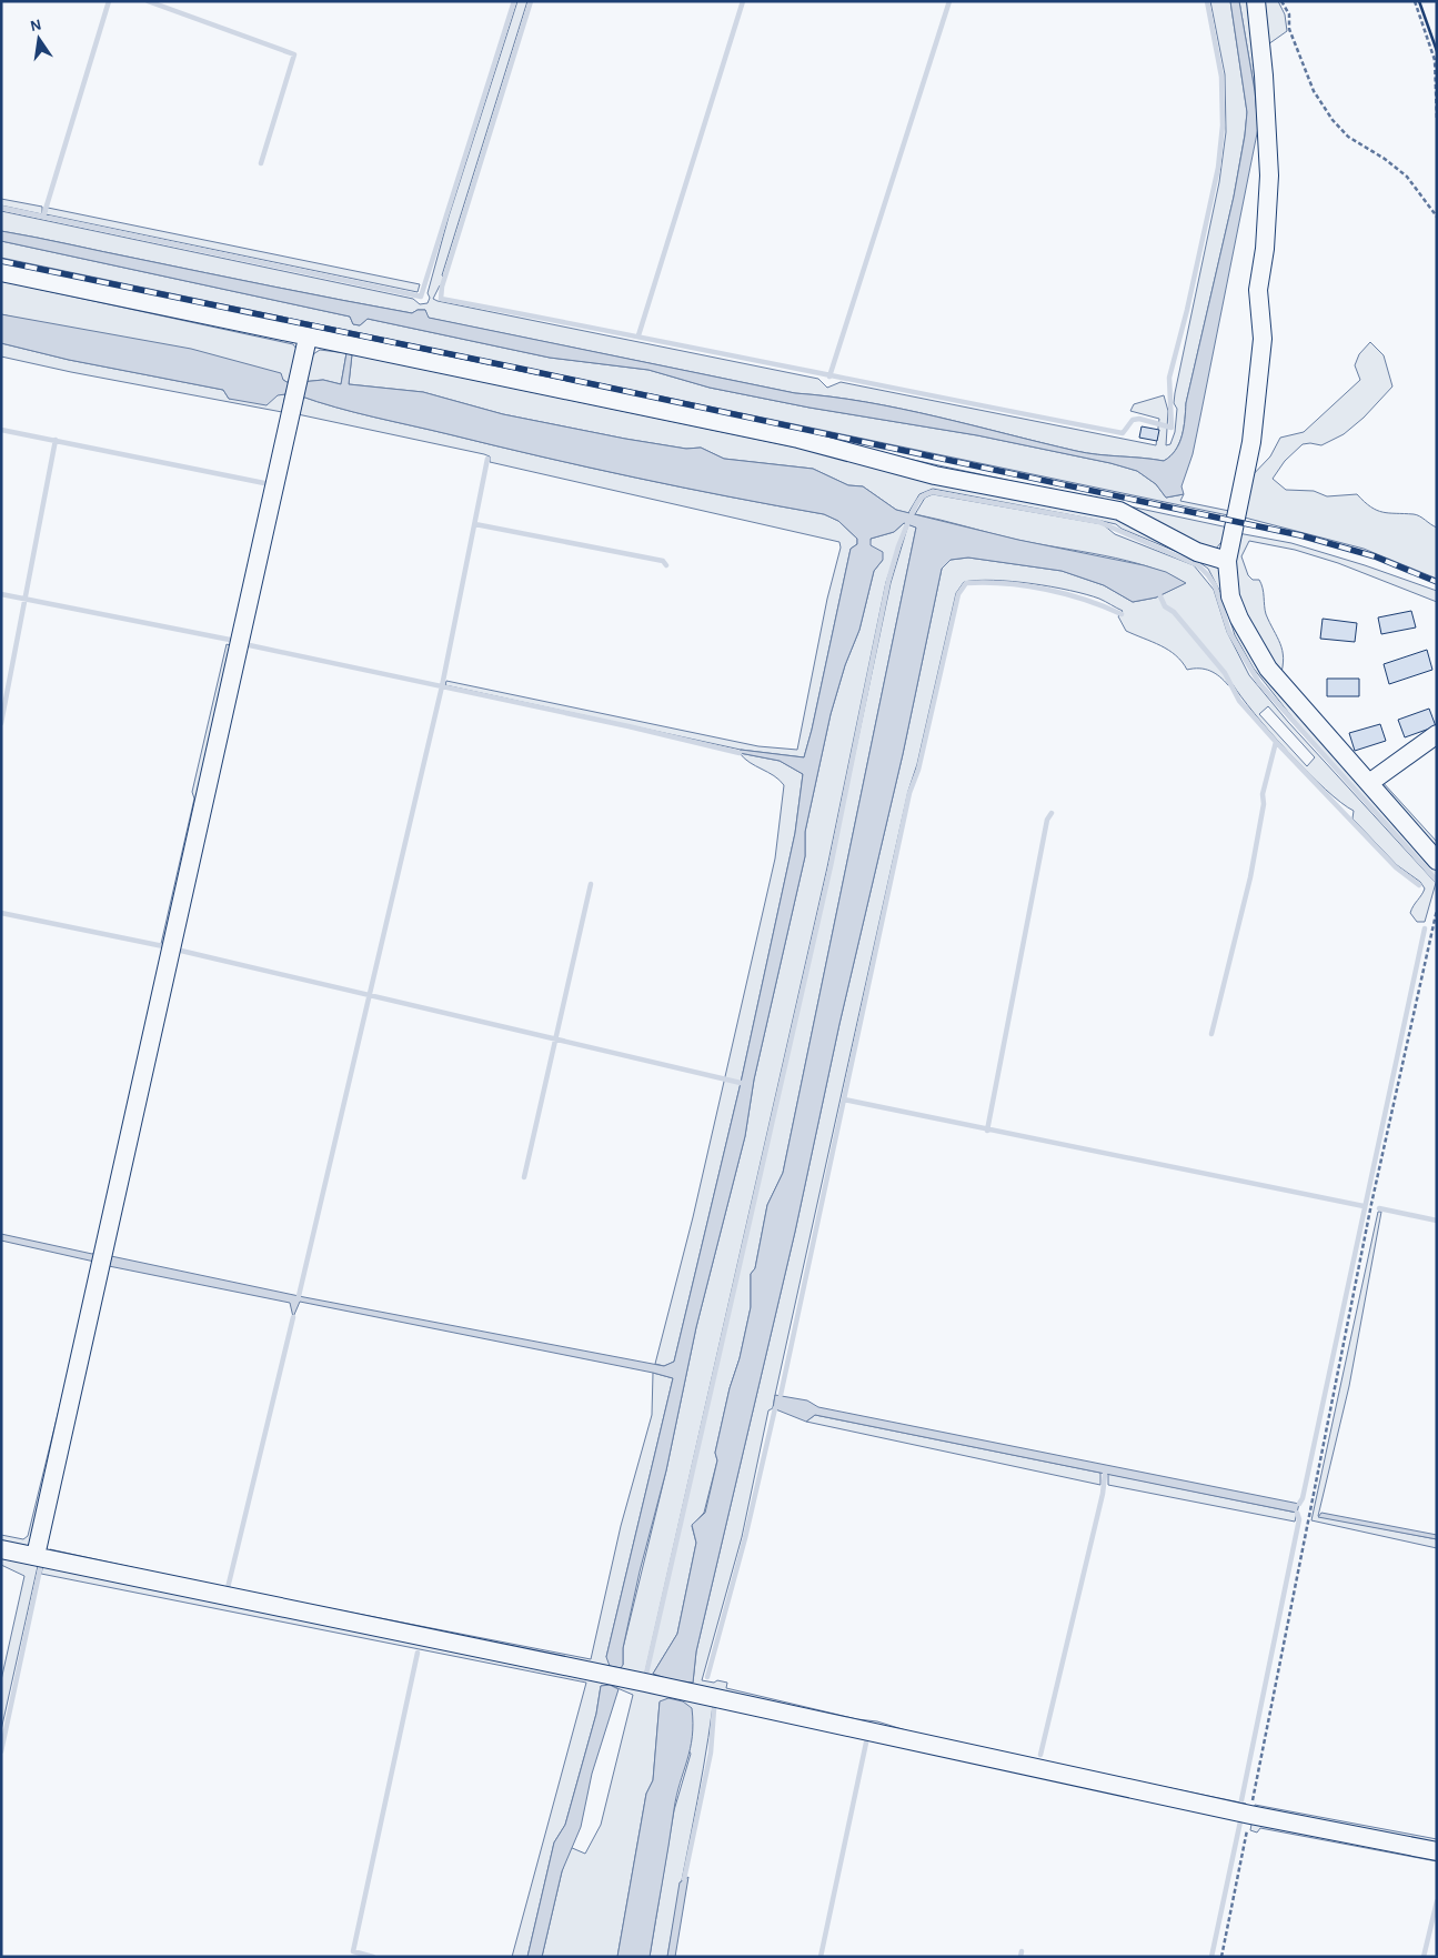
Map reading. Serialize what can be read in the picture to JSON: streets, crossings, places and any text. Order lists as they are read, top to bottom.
{
  "north": "top"
}
